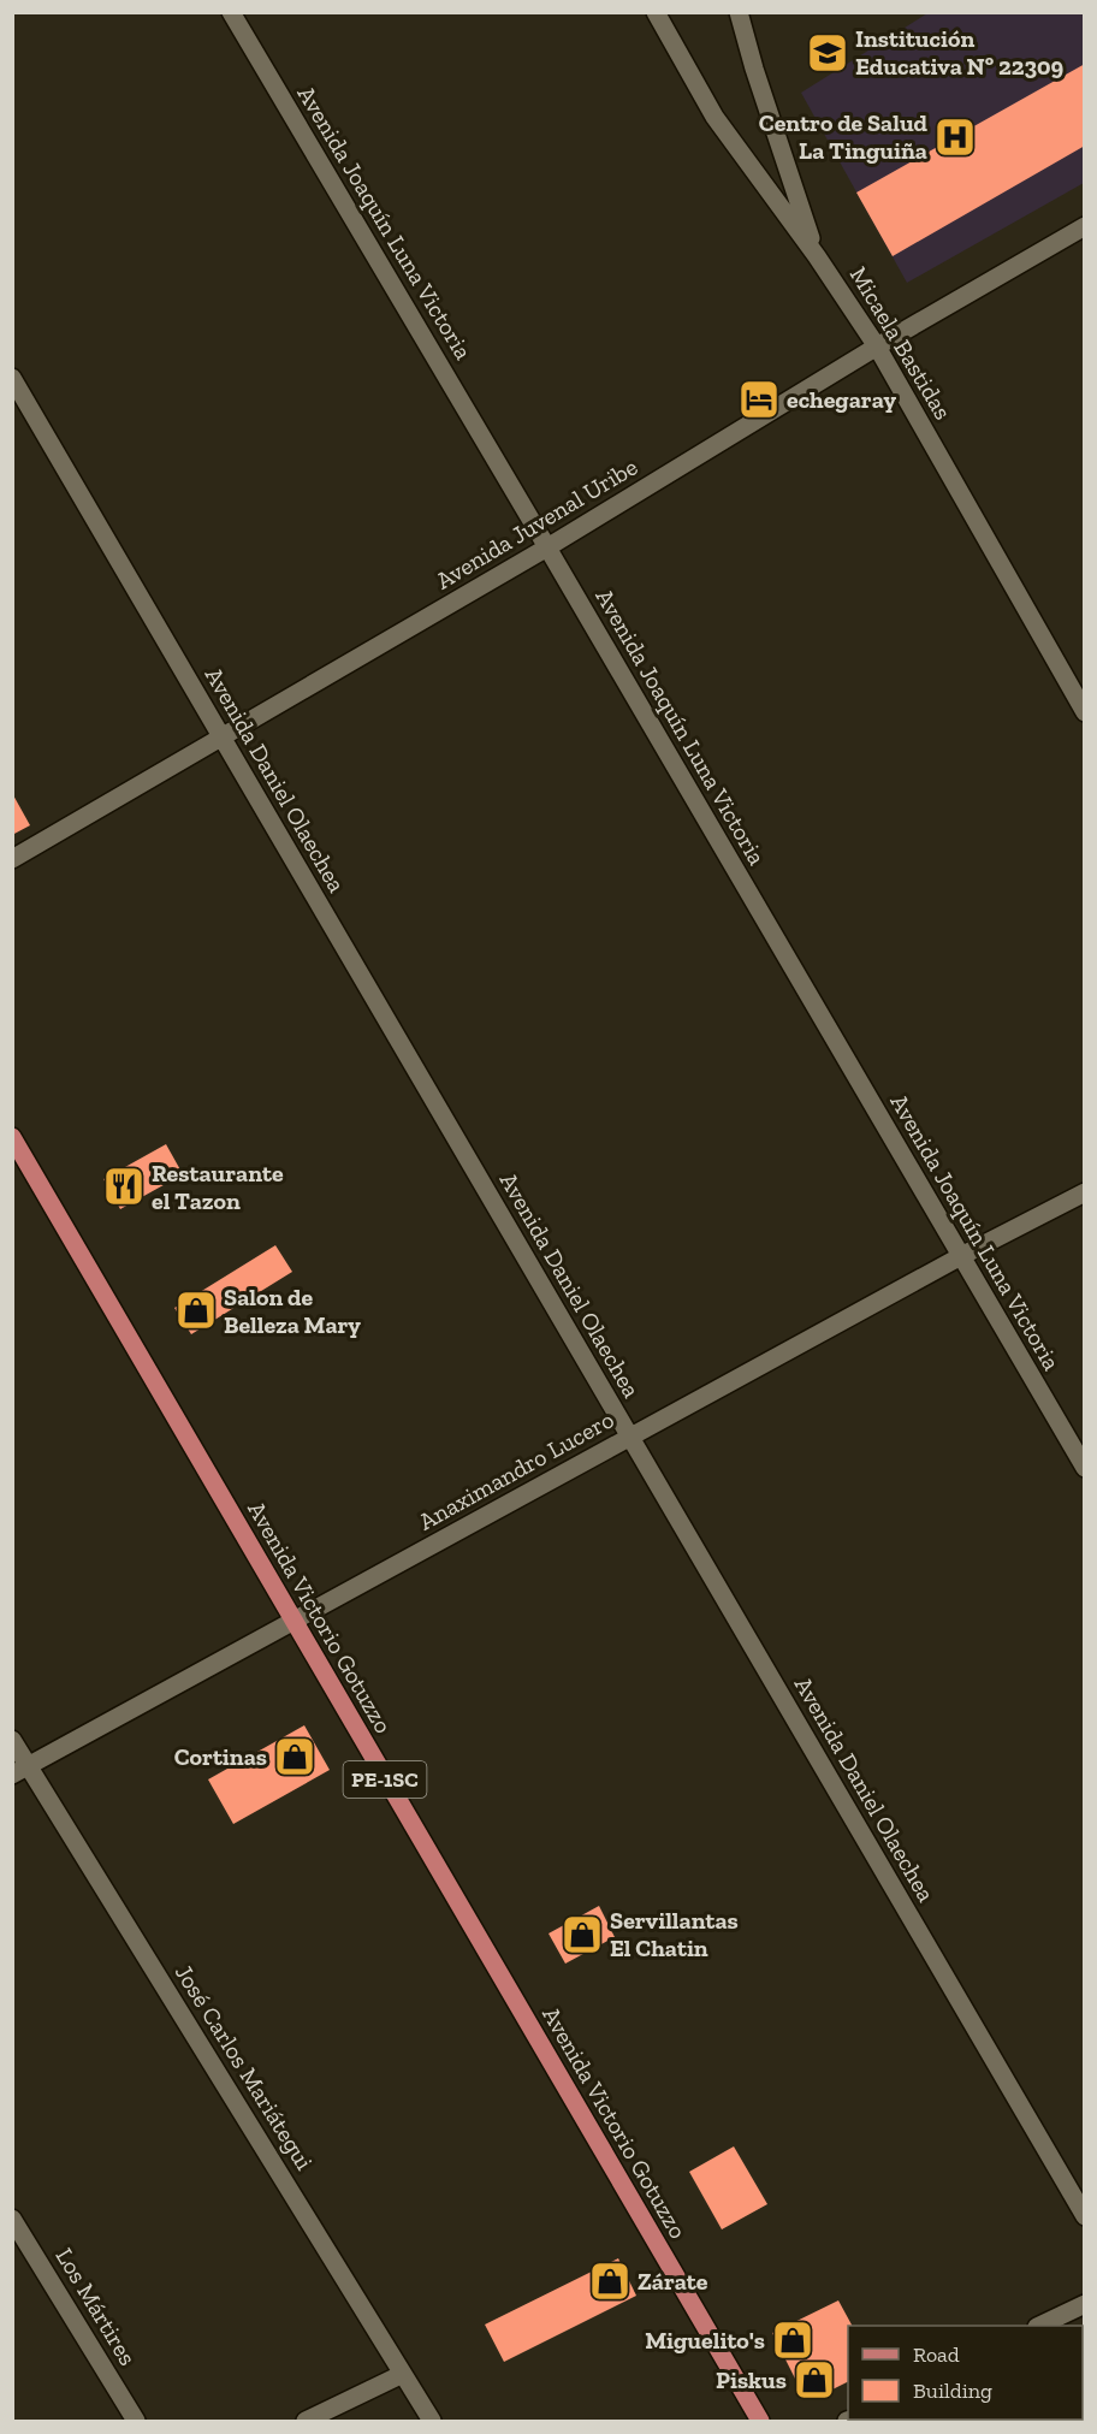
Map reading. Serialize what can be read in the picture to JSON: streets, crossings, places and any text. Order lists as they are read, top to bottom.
{
  "streets": {
    "main road": ["Avenida Victorio Gotuzzo", "PE-1SC"],
    "street": [
      "Avenida Joaquín Luna Victoria",
      "Micaela Bastidas",
      "Avenida Juvenal Uribe",
      "Avenida Daniel Olaechea",
      "Anaximandro Lucero",
      "José Carlos Mariátegui",
      "Los Mártires"
    ]
  },
  "crossings": [
    ["Avenida Joaquín Luna Victoria", "Avenida Juvenal Uribe"],
    ["Avenida Joaquín Luna Victoria", "Anaximandro Lucero"],
    ["Micaela Bastidas", "Avenida Juvenal Uribe"],
    ["Avenida Juvenal Uribe", "Avenida Daniel Olaechea"],
    ["Avenida Daniel Olaechea", "Anaximandro Lucero"],
    ["Anaximandro Lucero", "Avenida Victorio Gotuzzo"],
    ["Anaximandro Lucero", "José Carlos Mariátegui"]
  ],
  "places": {
    "school or university": ["Institución Educativa Nº 22309"],
    "hospital": ["Centro de Salud La Tinguiña"],
    "hotel": ["echegaray"],
    "restaurant": ["Restaurante el Tazon"],
    "shop": [
      "Salon de Belleza Mary",
      "Cortinas",
      "Servillantas El Chatin",
      "Zárate",
      "Miguelito's",
      "Piskus"
    ]
  },
  "legend": ["Road", "Building"]
}
